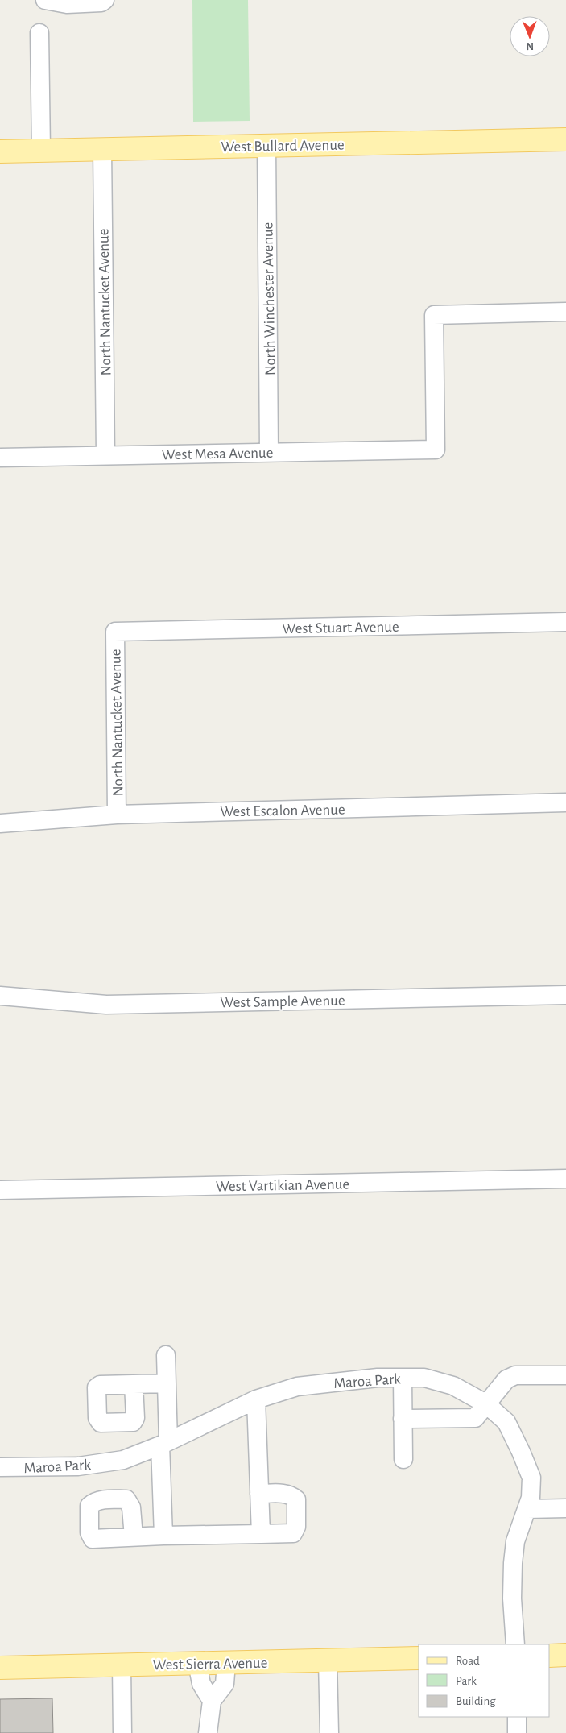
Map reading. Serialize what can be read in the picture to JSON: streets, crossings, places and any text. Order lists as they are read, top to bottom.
{
  "streets": {
    "main road": ["West Bullard Avenue", "West Sierra Avenue"],
    "street": [
      "North Winchester Avenue",
      "North Nantucket Avenue",
      "West Mesa Avenue",
      "West Stuart Avenue",
      "West Escalon Avenue",
      "West Sample Avenue",
      "West Vartikian Avenue",
      "Maroa Park"
    ]
  },
  "crossings": [
    ["West Bullard Avenue", "North Winchester Avenue"],
    ["West Bullard Avenue", "North Nantucket Avenue"],
    ["North Winchester Avenue", "West Mesa Avenue"],
    ["North Nantucket Avenue", "West Mesa Avenue"],
    ["North Nantucket Avenue", "West Stuart Avenue"],
    ["North Nantucket Avenue", "West Escalon Avenue"]
  ],
  "legend": ["Road", "Park", "Building"],
  "north": "bottom"
}
